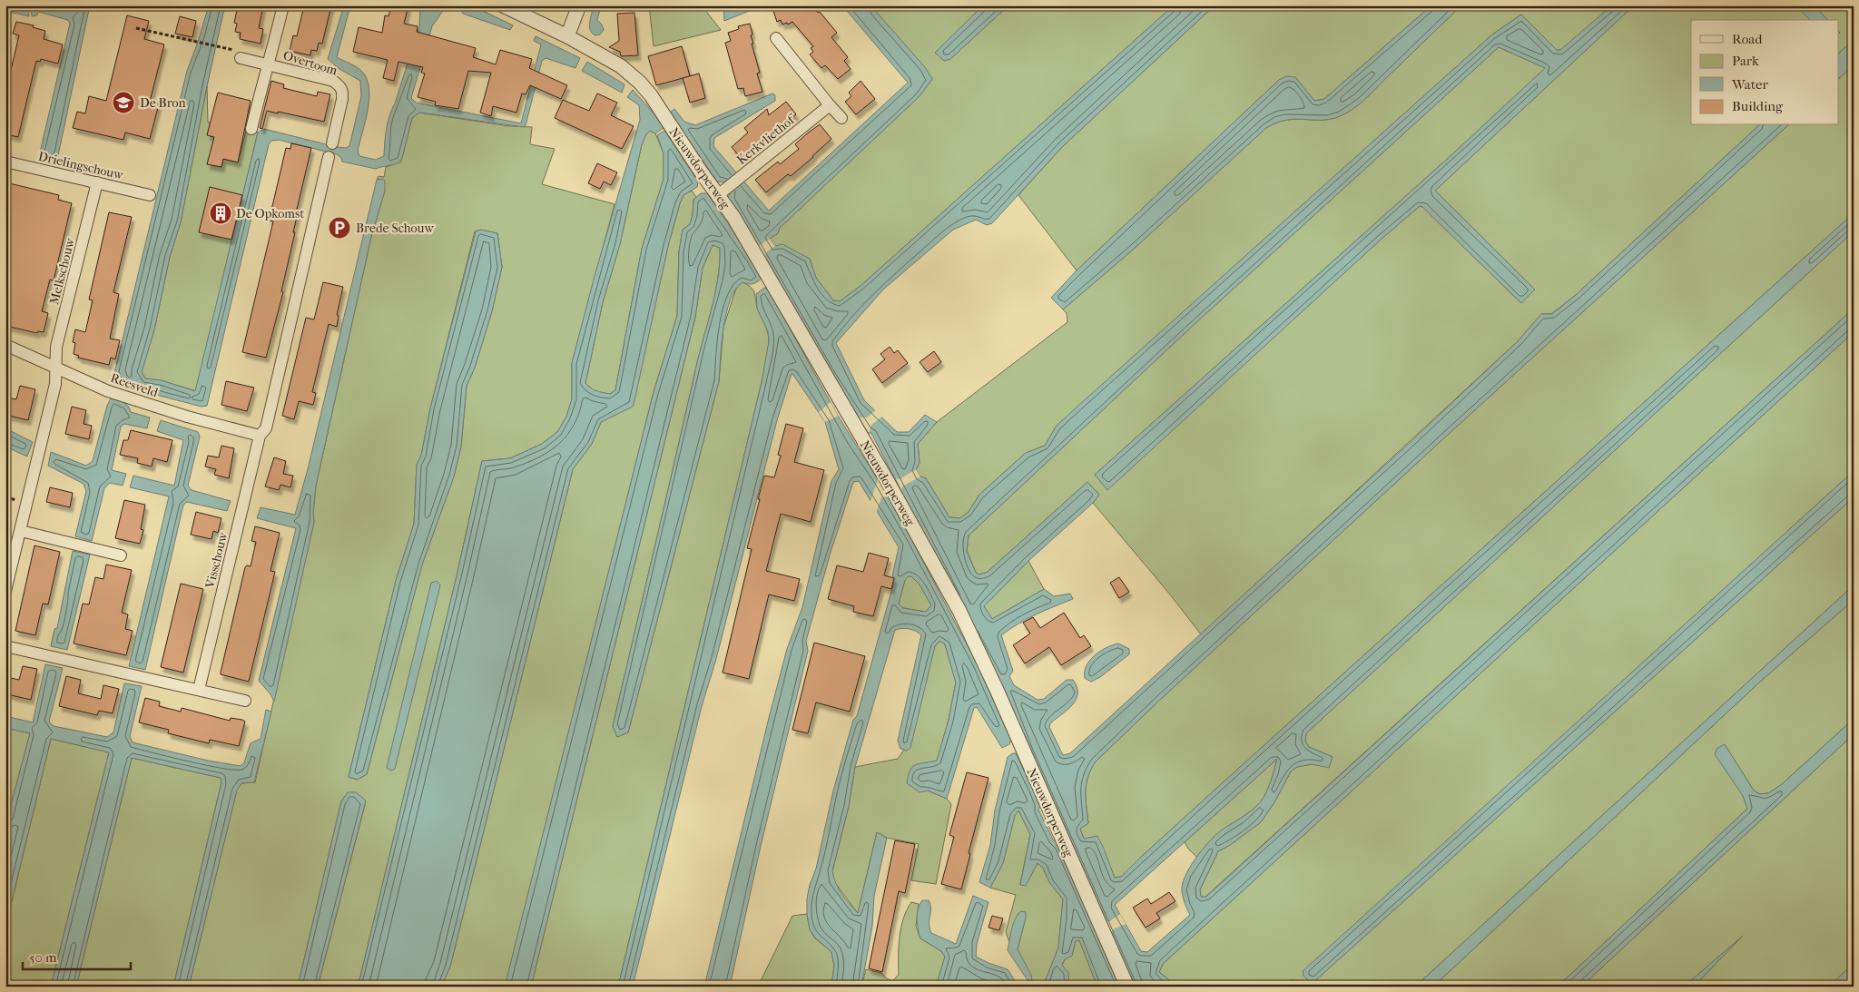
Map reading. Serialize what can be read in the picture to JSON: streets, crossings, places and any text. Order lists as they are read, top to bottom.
{
  "streets": {
    "street": [
      "Overtoom",
      "Kerkvliethof",
      "Drielingschouw",
      "Nieuwdorperweg",
      "Melkschouw",
      "Reesveld",
      "Visschouw"
    ]
  },
  "crossings": [
    ["Kerkvliethof", "Nieuwdorperweg"],
    ["Drielingschouw", "Melkschouw"],
    ["Melkschouw", "Reesveld"],
    ["Reesveld", "Visschouw"]
  ],
  "places": {
    "school or university": ["De Bron"],
    "building": ["De Opkomst"],
    "parking": ["Brede Schouw"]
  },
  "legend": [
    "Road",
    "Park",
    "Water",
    "Building"
  ],
  "scale_bar": "50 m"
}
